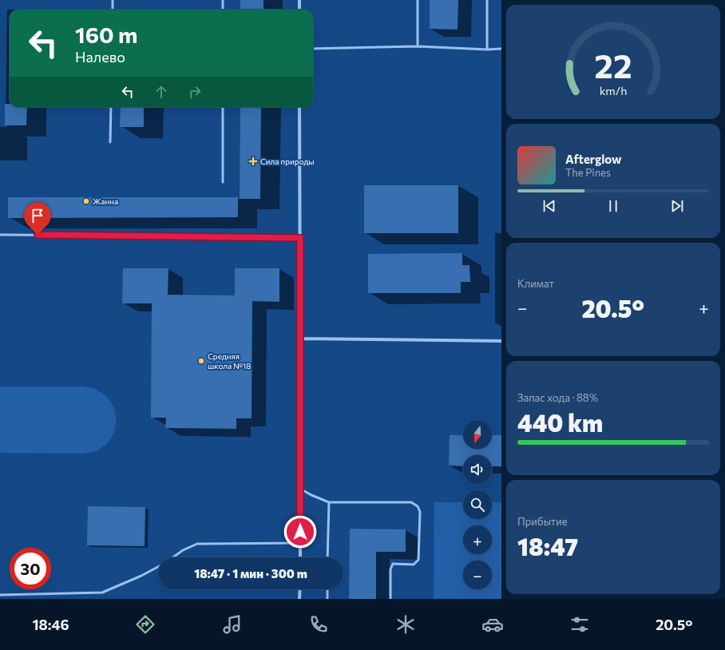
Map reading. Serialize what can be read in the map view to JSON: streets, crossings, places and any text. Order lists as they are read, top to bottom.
{
  "places": {
    "health": ["Сила природы"],
    "other": ["Жанна", "Средняя школа №18"]
  },
  "north": "bottom",
  "page": {
    "turn": ["160 m", "Налево"],
    "song": ["Afterglow", "The Pines"],
    "tile": [
      "Климат",
      ["Запас хода · 88%", "440 km"],
      ["Прибытие", "18:47"]
    ],
    "heat": ["−", "20.5°", "+"],
    "map_buttons": ["+", "−"],
    "limit": "30",
    "trip": "18:47 · 1 мин · 300 m",
    "tabs": ["18:46", "20.5°"],
    "gauge": ["22", "km/h"]
  }
}
